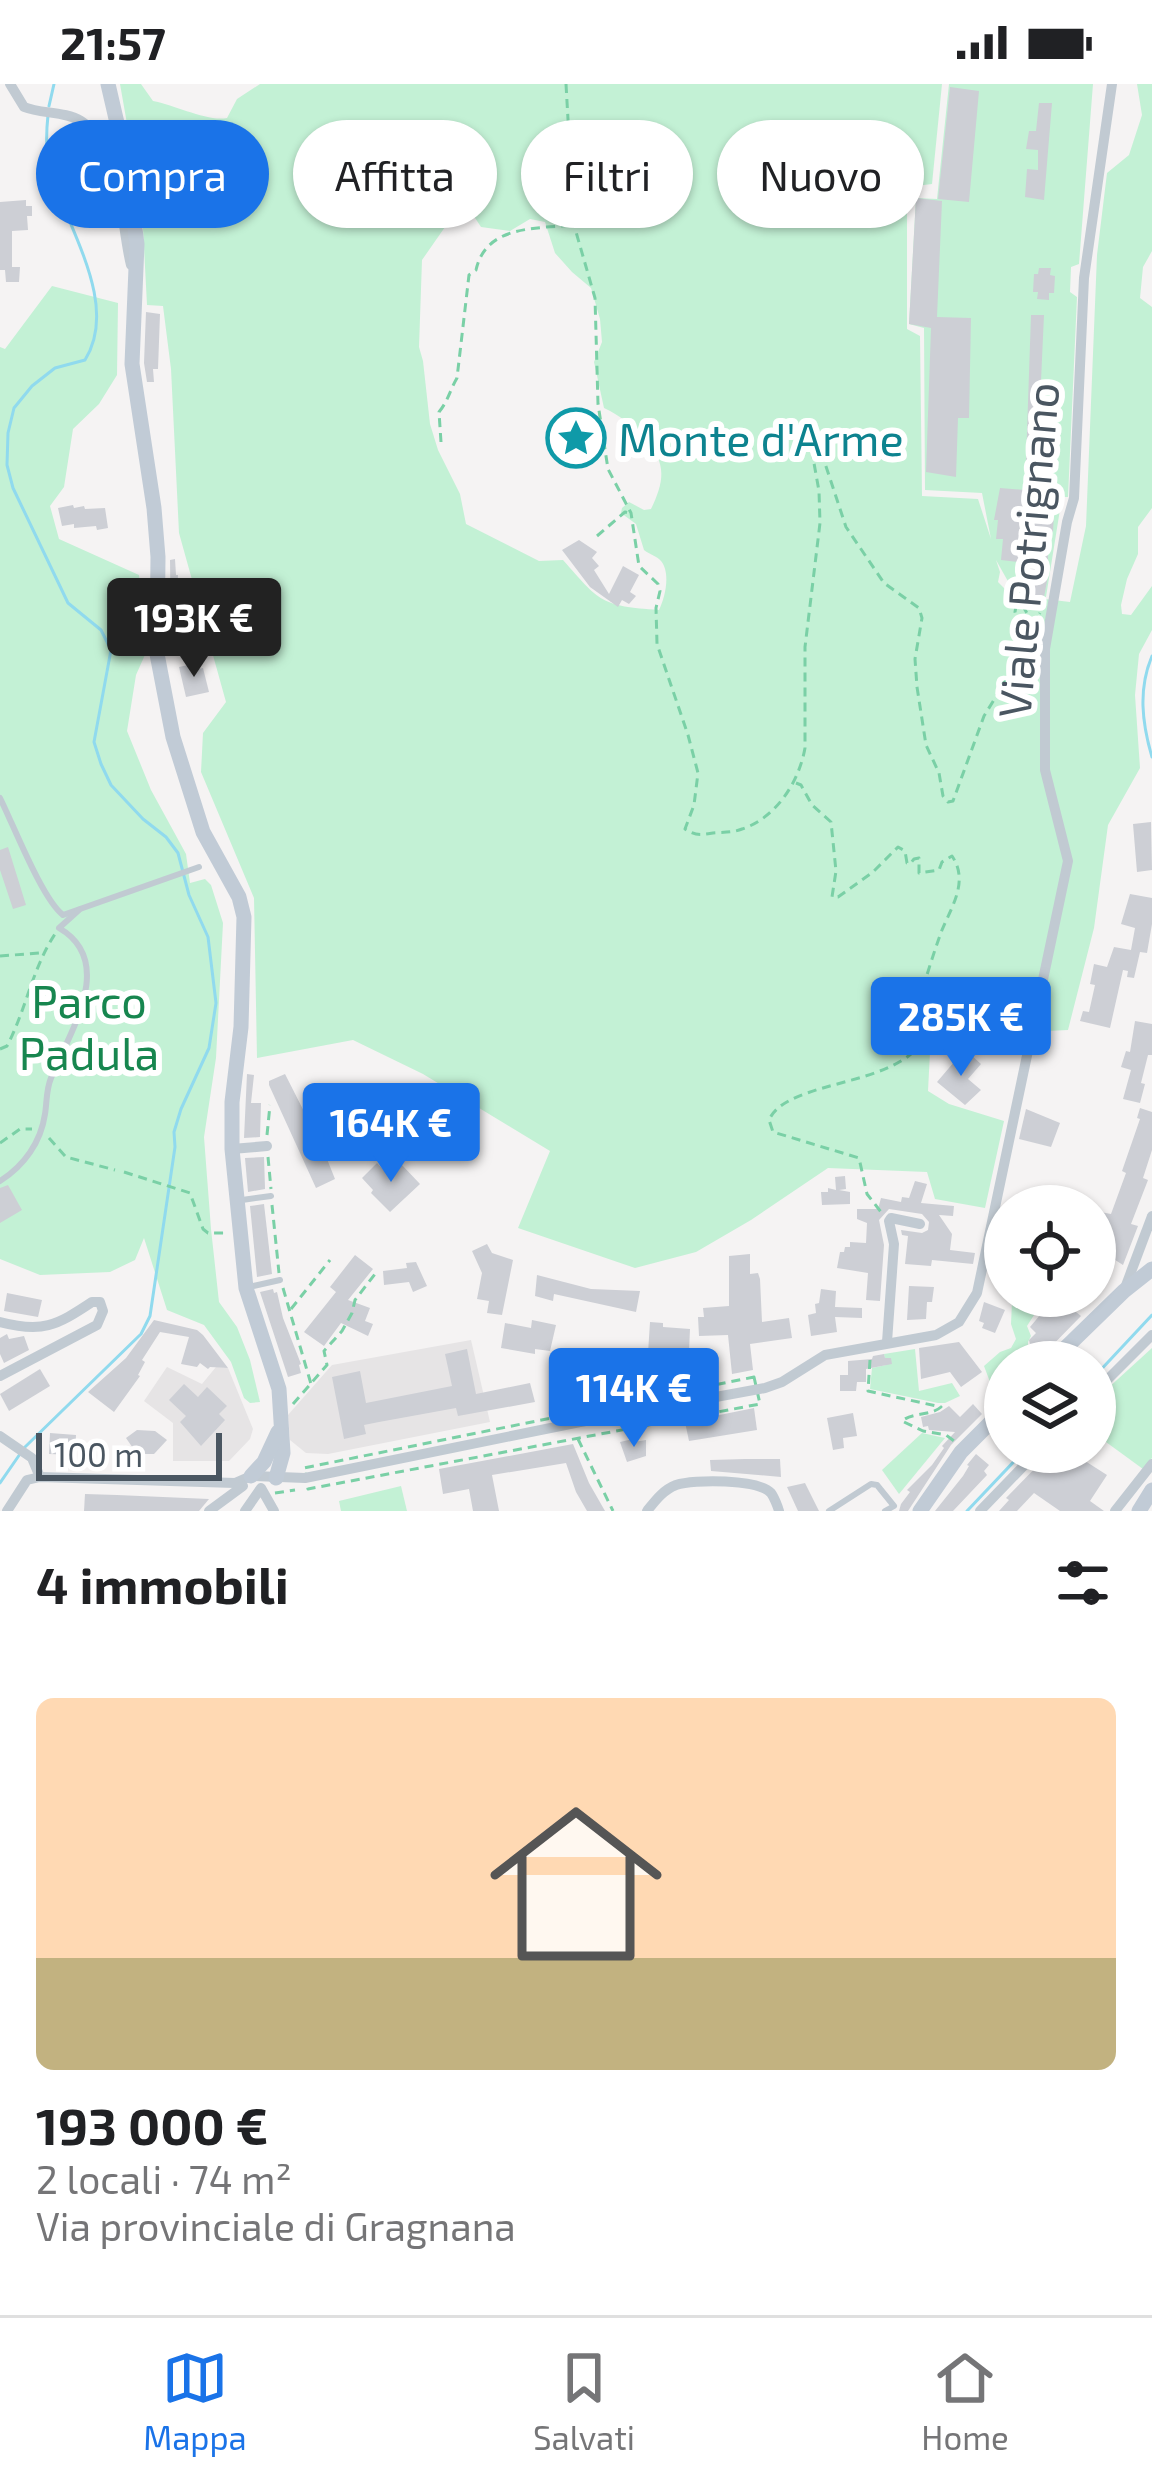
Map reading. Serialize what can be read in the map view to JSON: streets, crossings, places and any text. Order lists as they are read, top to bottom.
{
  "streets": {
    "street": ["Viale Potrignano"]
  },
  "parks": ["Parco Padula"],
  "places": {
    "place": ["Monte d'Arme"]
  },
  "scale_bar": "100 m",
  "page": {
    "status": "21:57",
    "chip": [
      "Compra",
      "Affitta",
      "Filtri",
      "Nuovo"
    ],
    "price": [
      "193K €",
      "285K €",
      "164K €",
      "114K €"
    ],
    "scale": "100 m",
    "heading": "4 immobili",
    "list": [
      {
        "name": "193 000 €",
        "note": "2 locali · 74 m² · Via provinciale di Gragnana"
      }
    ],
    "tabs": ["Mappa", "Salvati", "Home"]
  }
}
